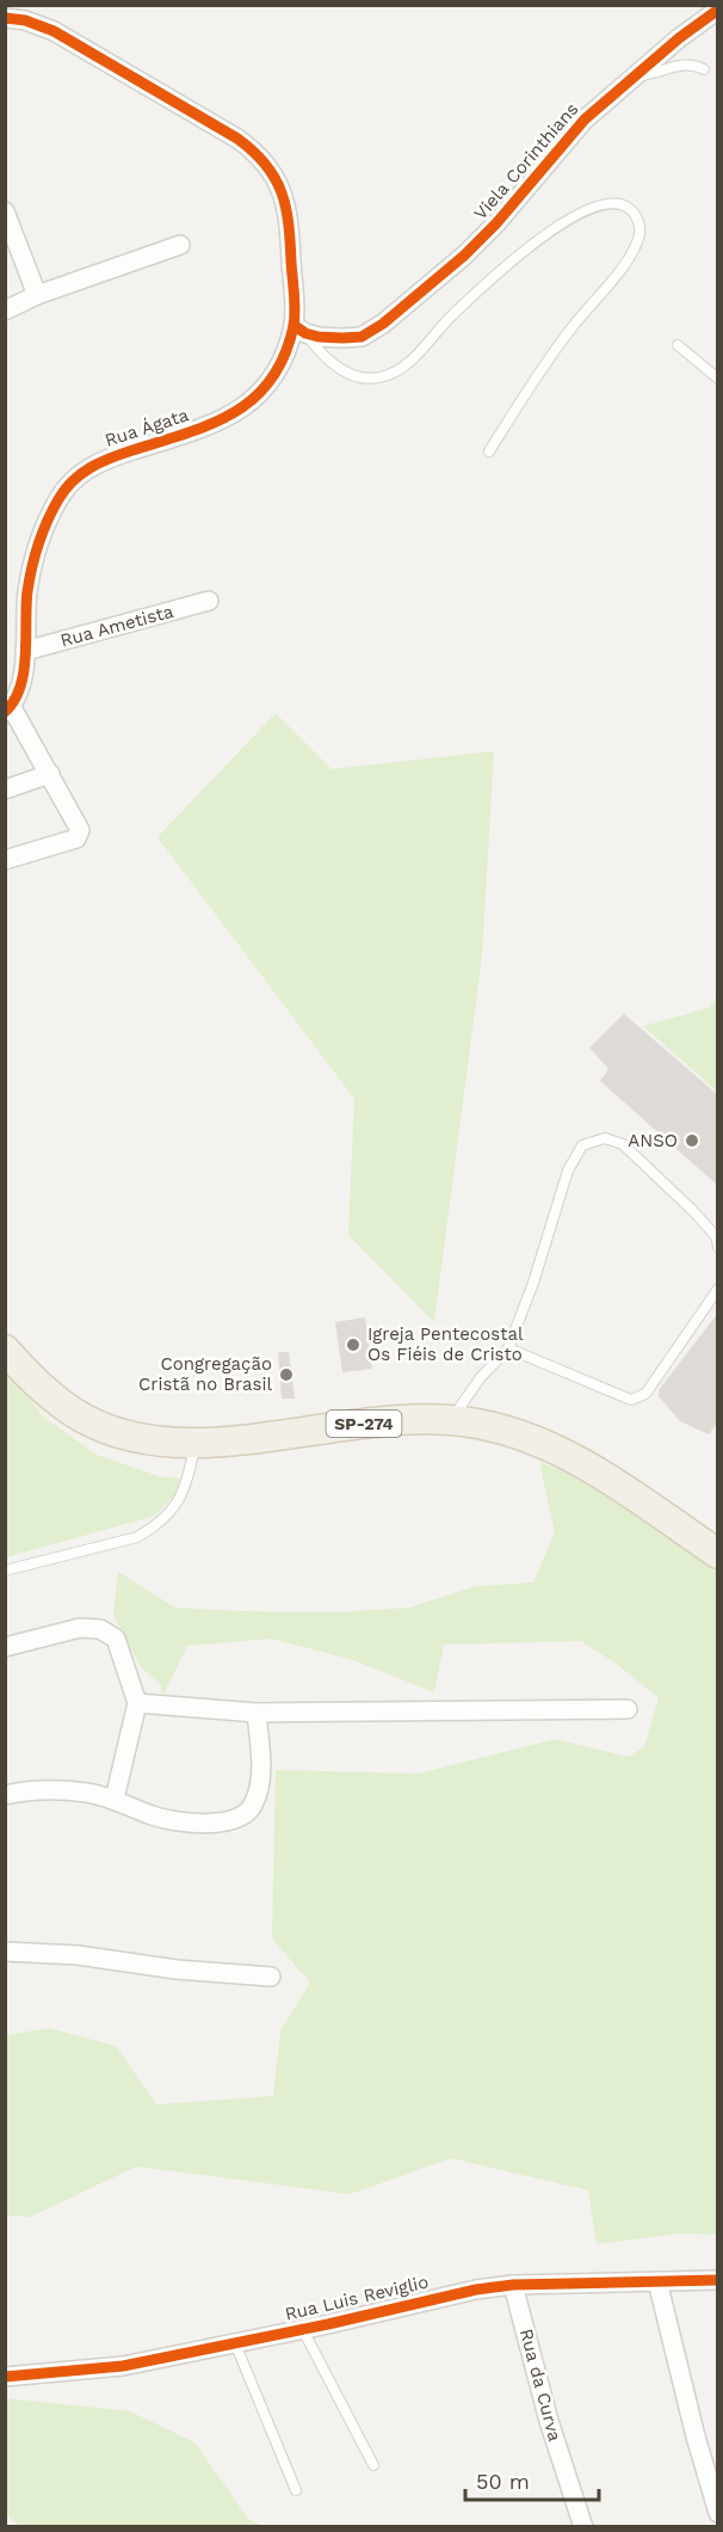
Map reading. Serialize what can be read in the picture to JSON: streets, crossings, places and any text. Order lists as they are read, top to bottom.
{
  "streets": {
    "main road": ["SP-274"],
    "street": [
      "Viela Corinthians",
      "Rua Ágata",
      "Rua Ametista",
      "Rua Luis Reviglio",
      "Rua da Curva"
    ]
  },
  "crossings": [
    ["Viela Corinthians", "Rua Ágata"],
    ["Rua Ágata", "Rua Ametista"],
    ["Rua Luis Reviglio", "Rua da Curva"]
  ],
  "places": ["ANSO", "Igreja Pentecostal Os Fiéis de Cristo", "Congregação Cristã no Brasil"],
  "scale_bar": "50 m"
}
